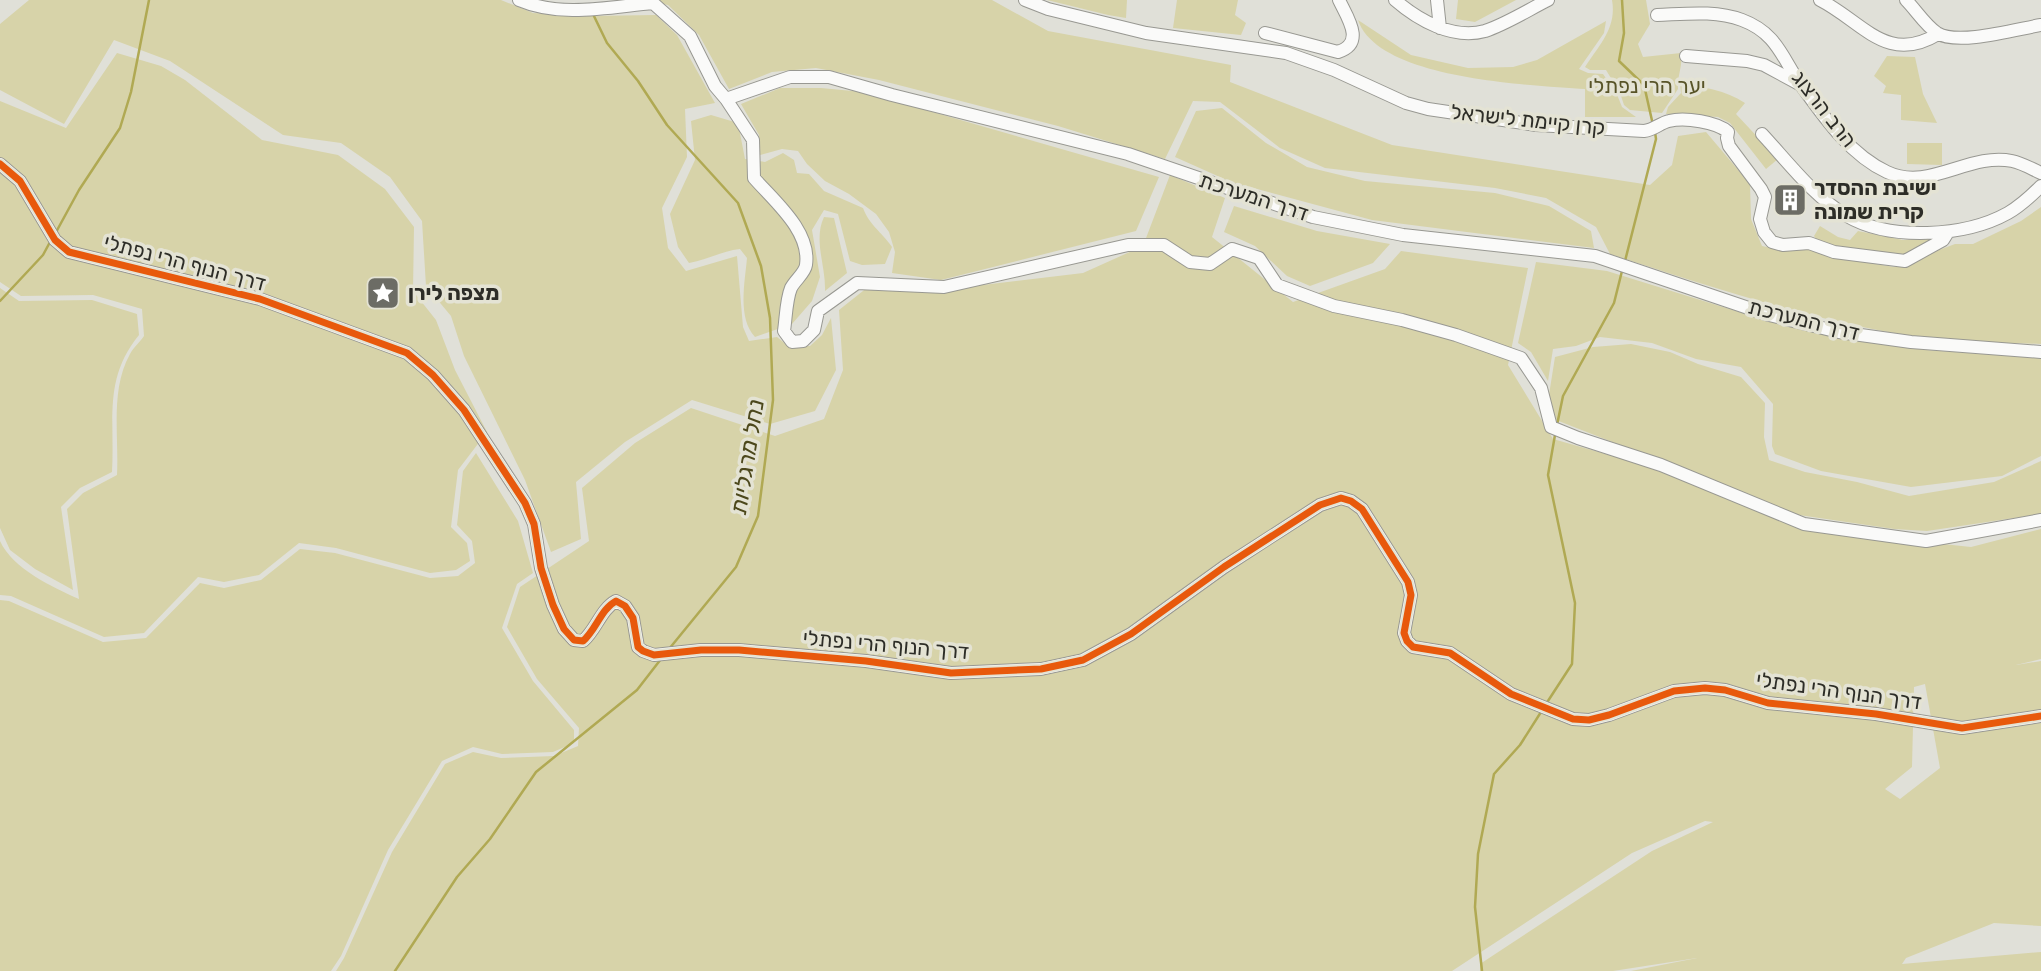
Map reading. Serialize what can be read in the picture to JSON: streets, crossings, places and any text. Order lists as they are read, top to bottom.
{
  "streets": {
    "street": [
      "הרב הרצוג",
      "קרן קיימת לישראל",
      "דרך המערכת",
      "דרך הנוף הרי נפתלי"
    ]
  },
  "water": ["נחל מרגליות"],
  "parks": ["יער הרי נפתלי"],
  "places": {
    "building": ["ישיבת ההסדר קרית שמונה"],
    "place": ["מצפה לירן"]
  }
}
